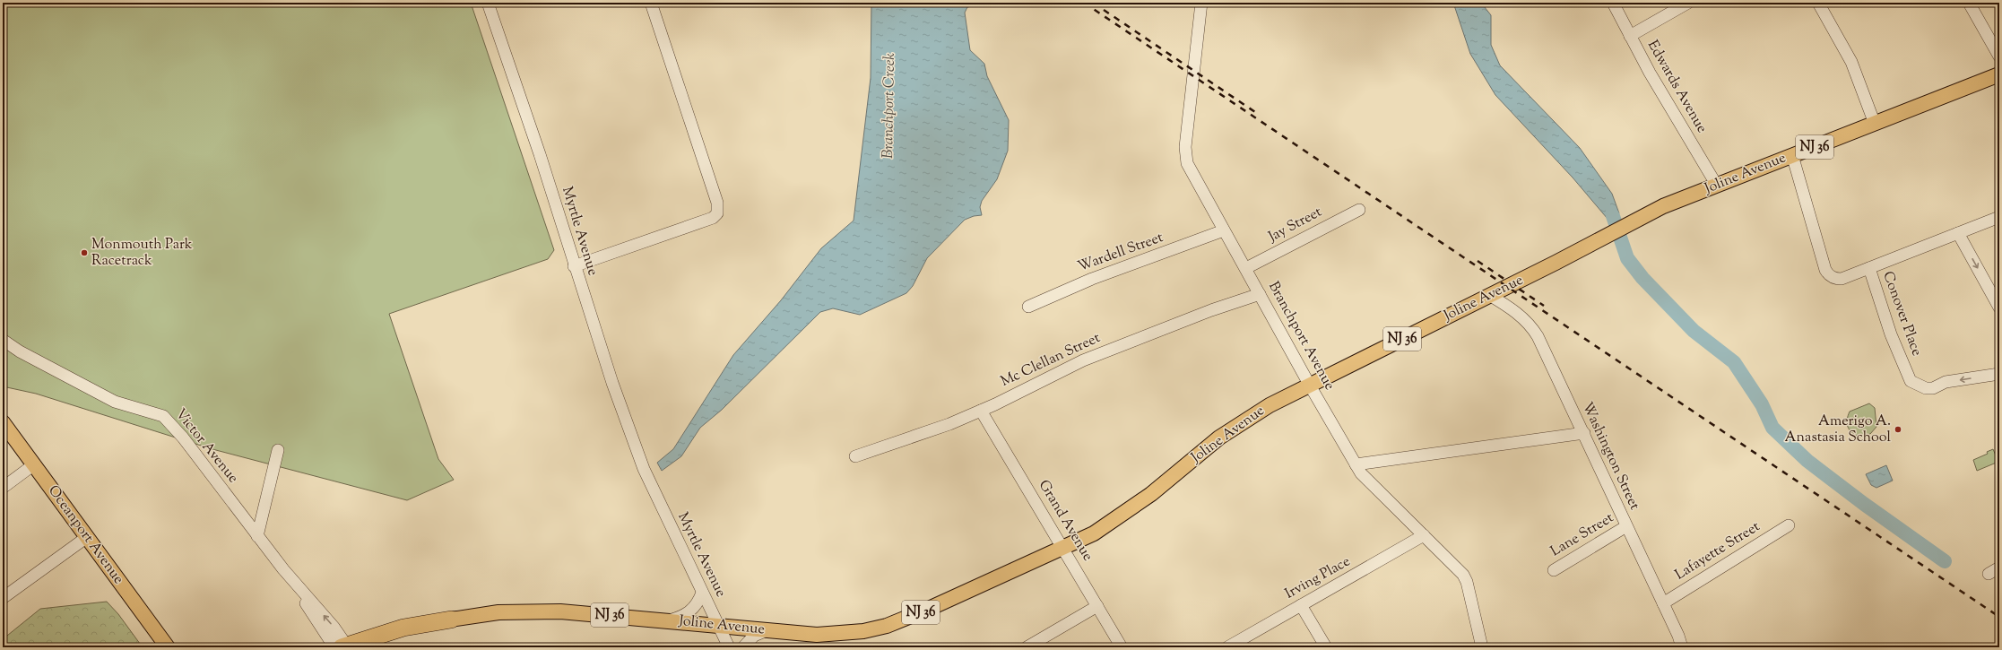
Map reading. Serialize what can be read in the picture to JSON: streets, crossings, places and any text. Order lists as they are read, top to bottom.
{
  "streets": {
    "highway": ["NJ 36"],
    "main road": ["Joline Avenue", "Oceanport Avenue"],
    "street": [
      "Edwards Avenue",
      "Jay Street",
      "Myrtle Avenue",
      "Wardell Street",
      "Conover Place",
      "Branchport Avenue",
      "Mc Clellan Street",
      "Victor Avenue",
      "Washington Street",
      "Grand Avenue",
      "Lane Street",
      "Lafayette Street",
      "Irving Place"
    ]
  },
  "crossings": [
    ["Edwards Avenue", "Joline Avenue"],
    ["NJ 36", "Joline Avenue"],
    ["NJ 36", "Victor Avenue"],
    ["Joline Avenue", "Myrtle Avenue"],
    ["Joline Avenue", "Conover Place"],
    ["Joline Avenue", "Branchport Avenue"],
    ["Joline Avenue", "Washington Street"],
    ["Joline Avenue", "Grand Avenue"],
    ["Jay Street", "Branchport Avenue"],
    ["Wardell Street", "Branchport Avenue"],
    ["Branchport Avenue", "Mc Clellan Street"],
    ["Branchport Avenue", "Irving Place"],
    ["Mc Clellan Street", "Grand Avenue"],
    ["Washington Street", "Lane Street"],
    ["Washington Street", "Lafayette Street"]
  ],
  "water": ["Branchport Creek"],
  "places": ["Monmouth Park Racetrack", "Amerigo A. Anastasia School"]
}
